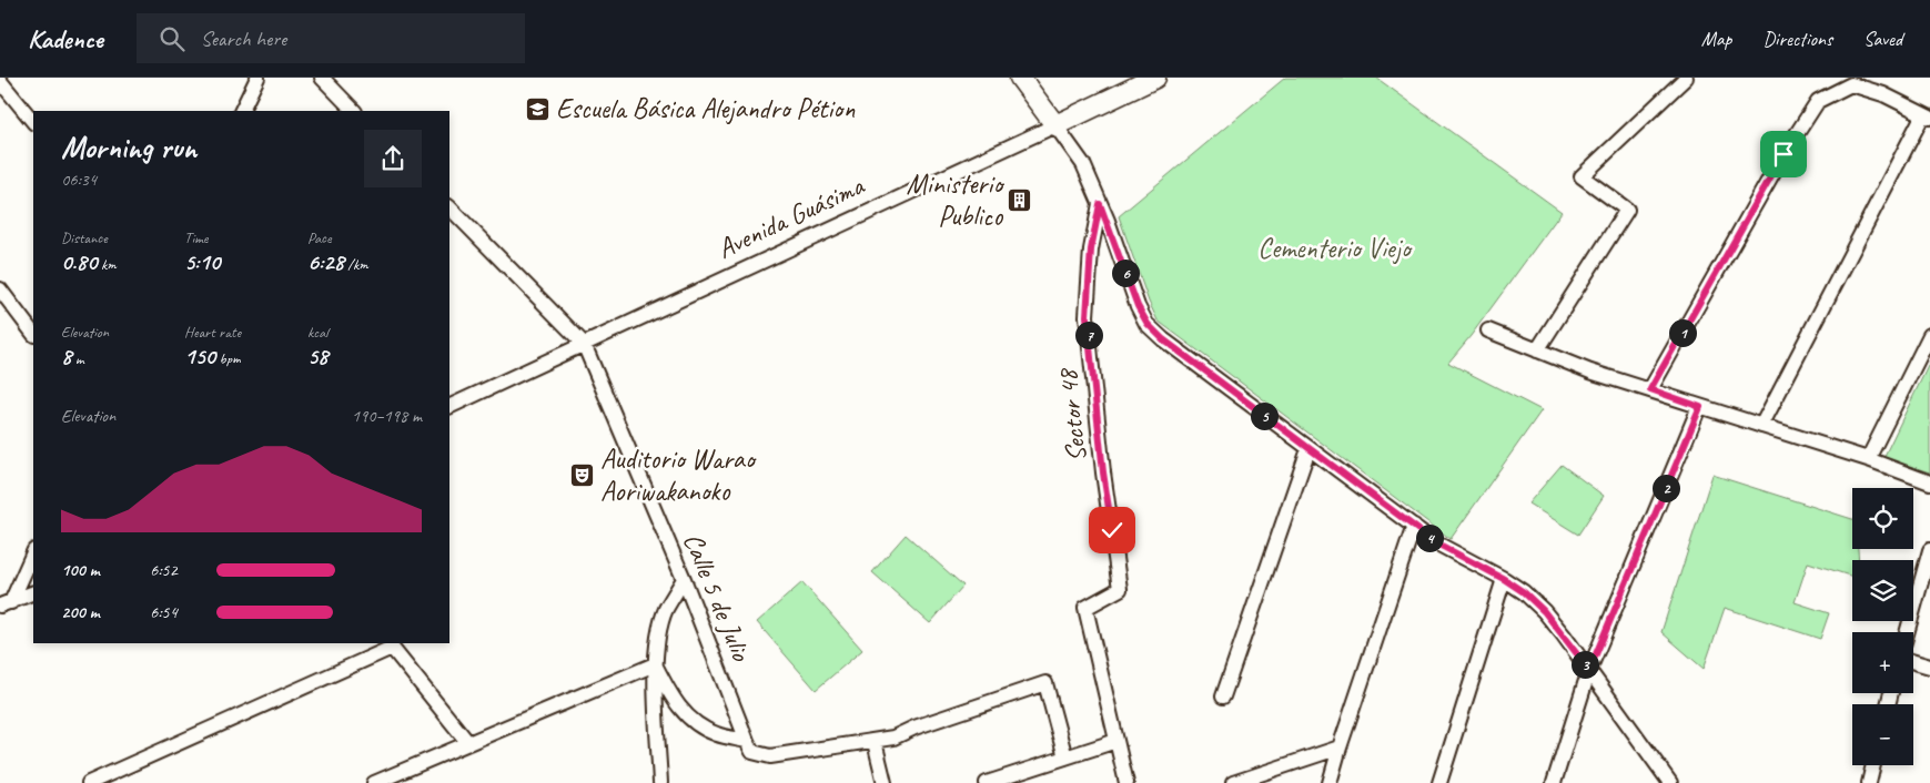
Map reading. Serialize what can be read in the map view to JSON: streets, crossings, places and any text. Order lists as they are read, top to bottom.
{
  "streets": {
    "main road": ["Avenida Guásima"],
    "street": ["Sector 48", "Calle 5 de Julio"]
  },
  "crossings": [
    ["Avenida Guásima", "Calle 5 de Julio"]
  ],
  "parks": ["Cementerio Viejo"],
  "places": {
    "school or university": ["Escuela Básica Alejandro Pétion"],
    "building": ["Ministerio Publico"],
    "theatre": ["Auditorio Warao Aoriwakanoko"]
  },
  "page": {
    "header": "Kadence",
    "search": "Search here",
    "nav": ["Map", "Directions", "Saved"],
    "heading": ["Morning run", "06:34"],
    "stats": [
      ["Distance", "0.80 km"],
      ["Time", "5:10"],
      ["Pace", "6:28 /km"],
      ["Elevation", "8 m"],
      ["Heart rate", "150 bpm"],
      ["kcal", "58"]
    ],
    "pins": [
      "6",
      "1",
      "7",
      "5",
      "2",
      "4",
      "3"
    ],
    "chart": ["Elevation", "190–198 m"],
    "map_buttons": ["+", "−"],
    "list": [
      {
        "name": "100 m",
        "note": "6:52"
      },
      {
        "name": "200 m",
        "note": "6:54"
      }
    ]
  }
}
